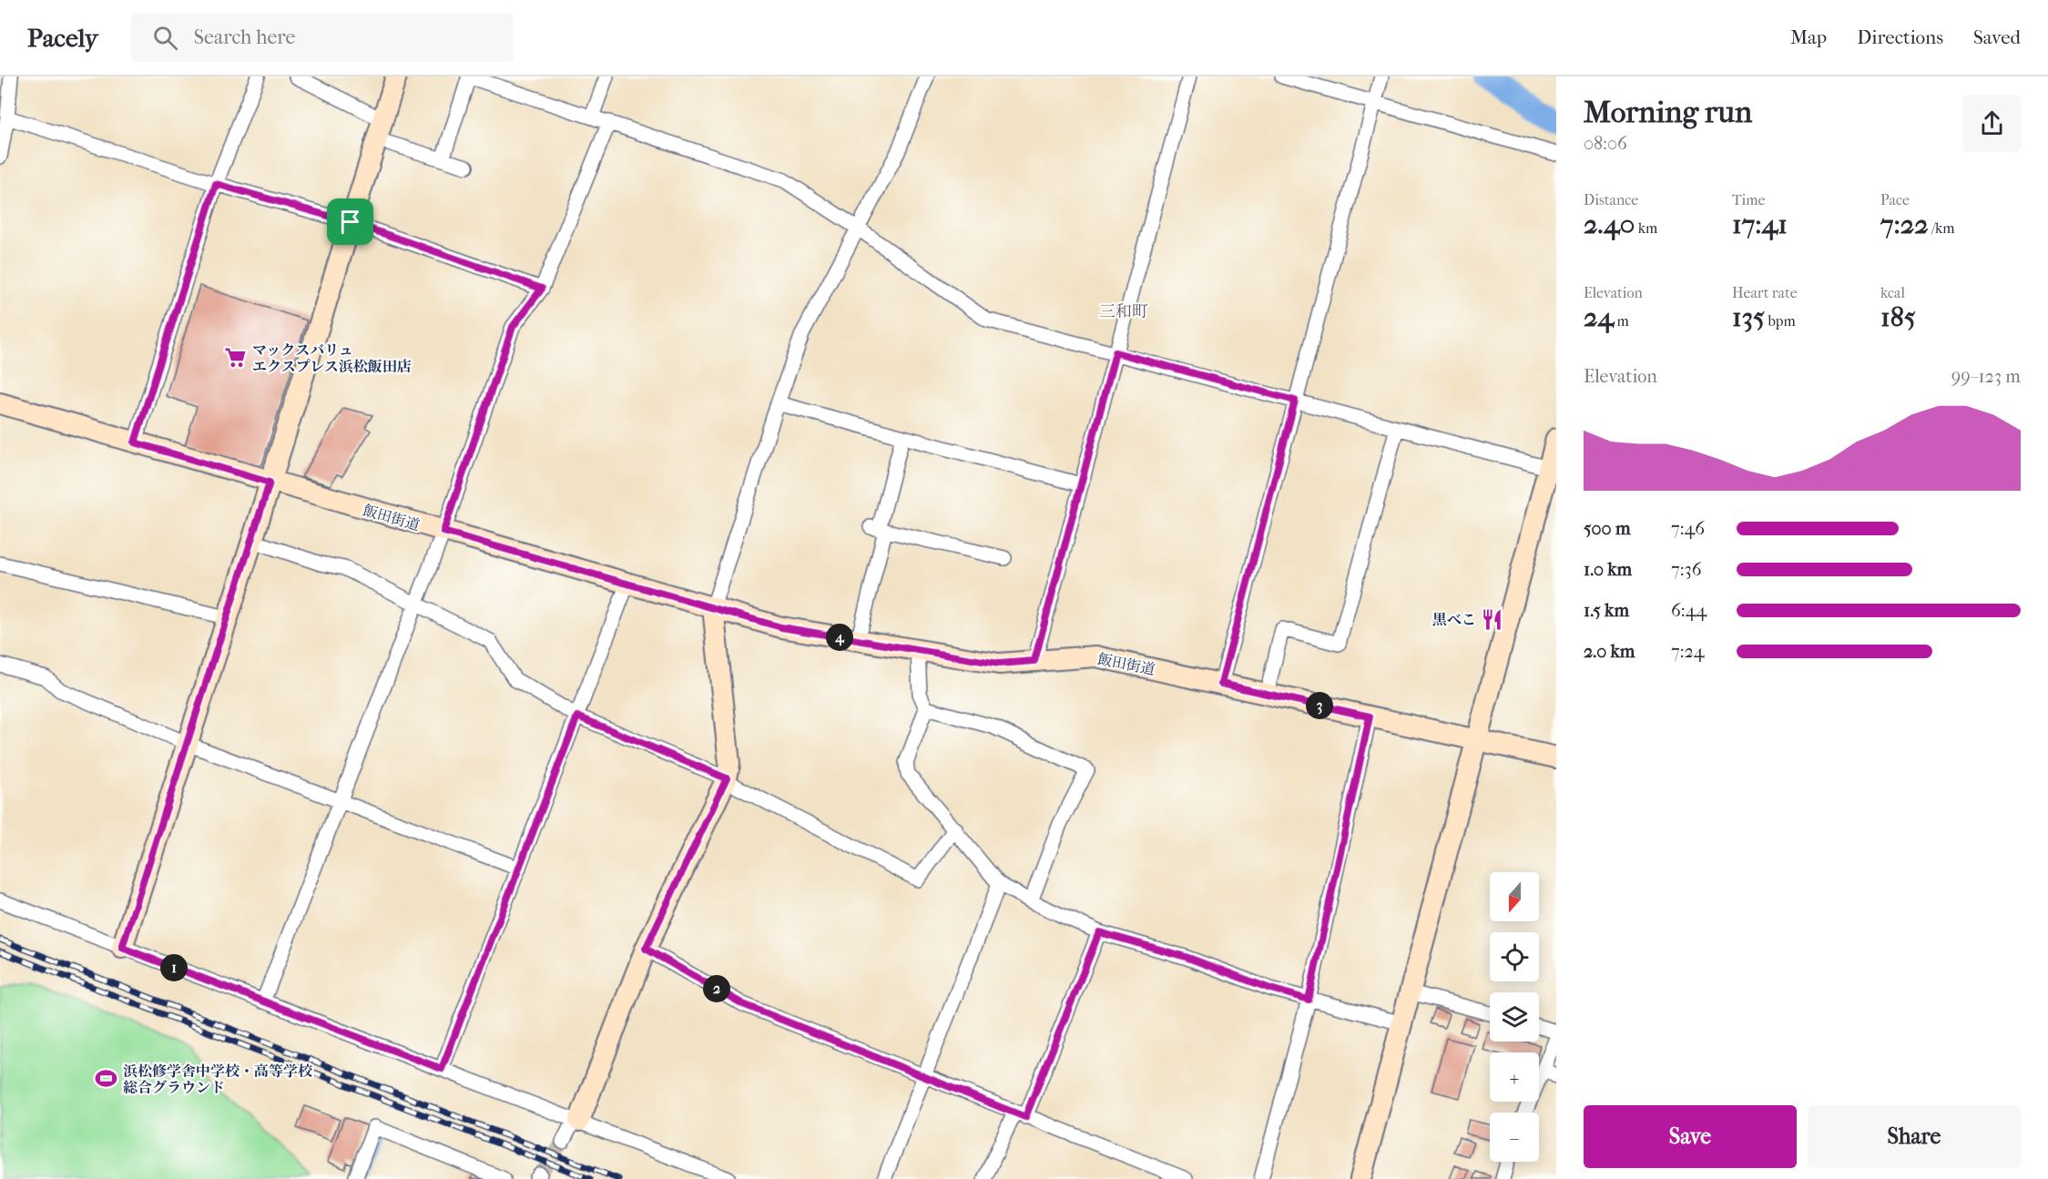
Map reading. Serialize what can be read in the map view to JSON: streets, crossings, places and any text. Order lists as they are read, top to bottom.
{
  "streets": {
    "street": ["飯田街道"]
  },
  "districts": ["三和町"],
  "places": {
    "supermarket": ["マックスバリュ エクスプレス浜松飯田店"],
    "restaurant": ["黒べこ"],
    "sports": ["浜松修学舎中学校・高等学校 総合グラウンド"]
  },
  "north": "bottom",
  "page": {
    "header": "Pacely",
    "search": "Search here",
    "nav": ["Map", "Directions", "Saved"],
    "heading": ["Morning run", "08:06"],
    "stats": [
      ["Distance", "2.40 km"],
      ["Time", "17:41"],
      ["Pace", "7:22 /km"],
      ["Elevation", "24 m"],
      ["Heart rate", "135 bpm"],
      ["kcal", "185"]
    ],
    "chart": ["Elevation", "99–123 m"],
    "list": [
      {
        "name": "500 m",
        "note": "7:46"
      },
      {
        "name": "1.0 km",
        "note": "7:36"
      },
      {
        "name": "1.5 km",
        "note": "6:44"
      },
      {
        "name": "2.0 km",
        "note": "7:24"
      }
    ],
    "pins": [
      "4",
      "3",
      "1",
      "2"
    ],
    "map_buttons": ["+", "−"],
    "buttons": ["Save", "Share"]
  }
}
